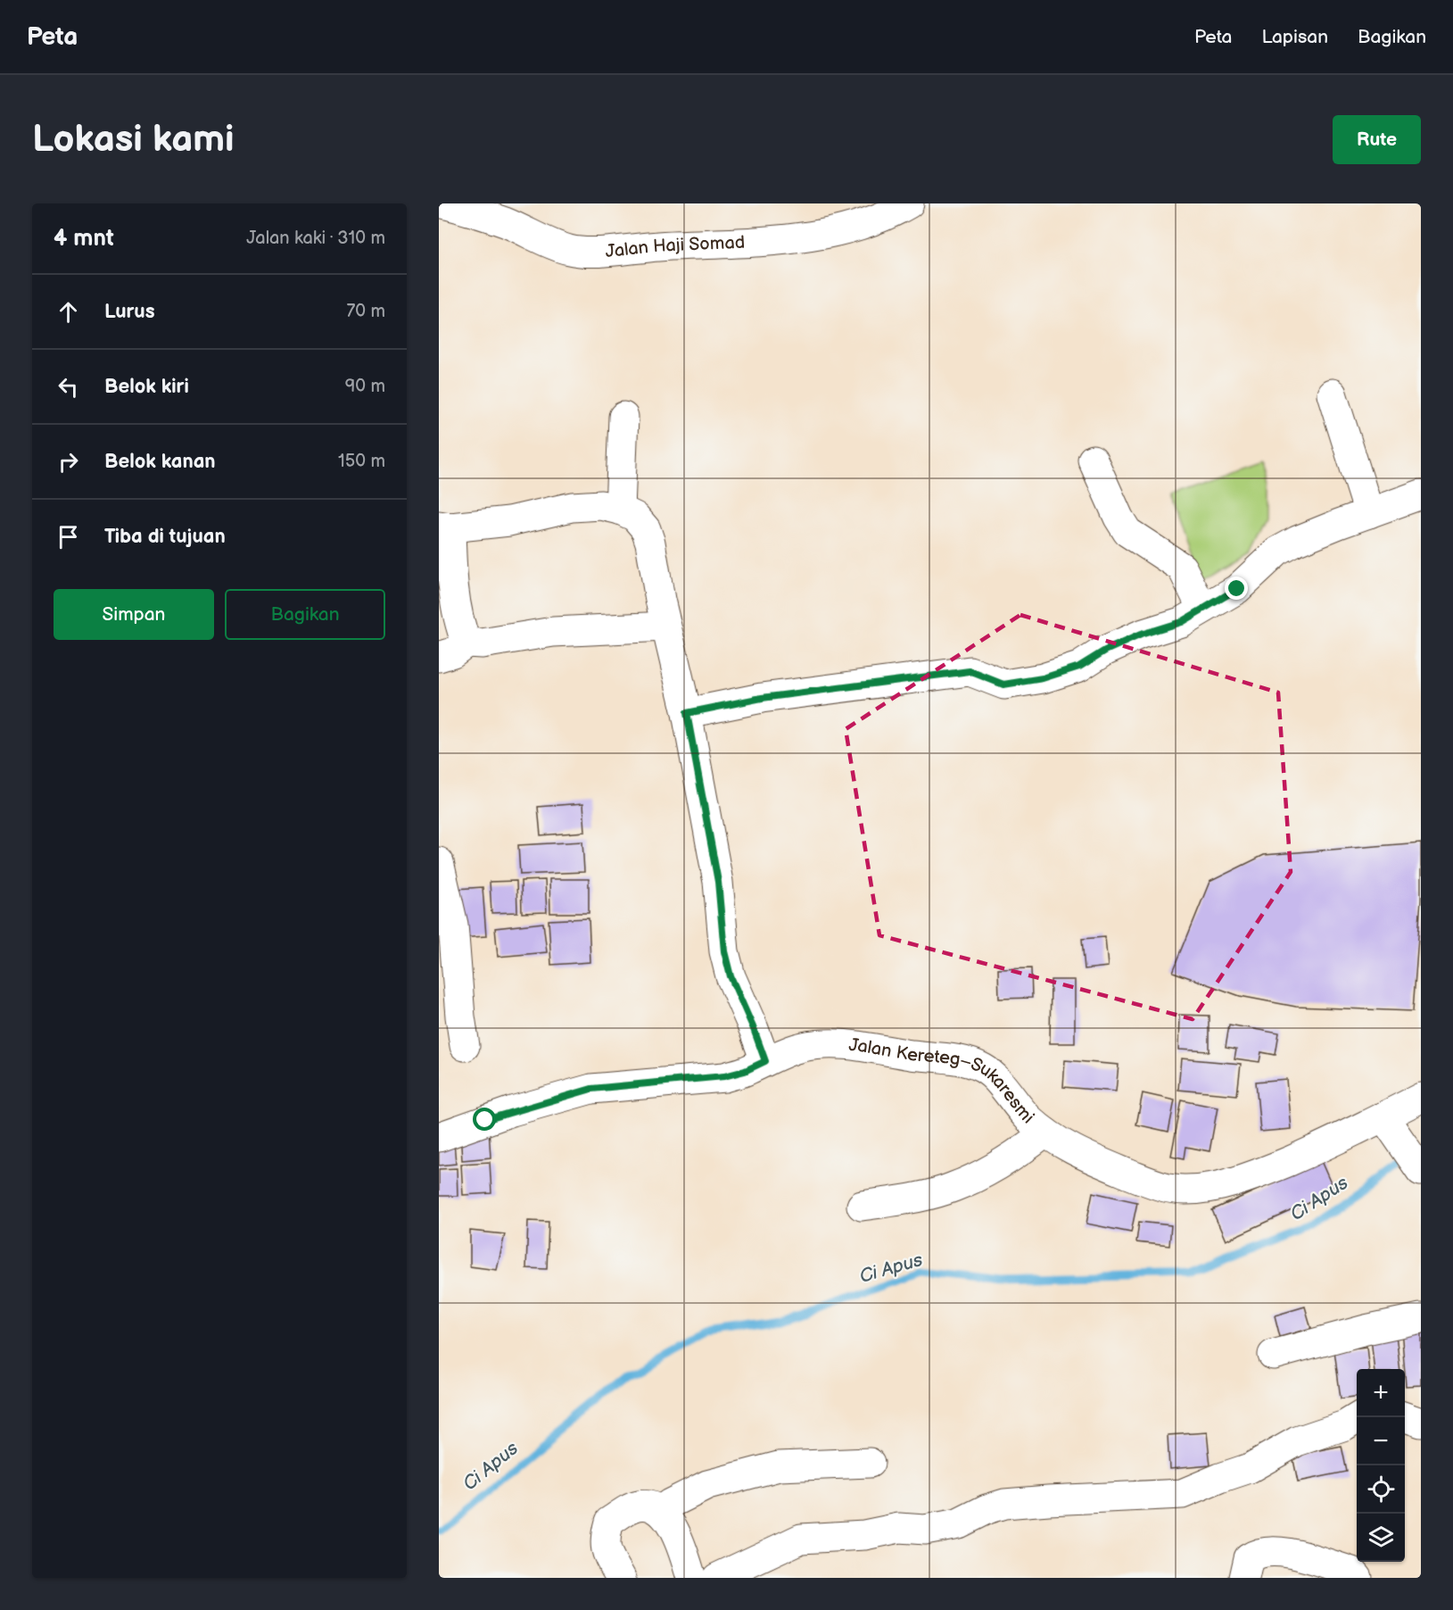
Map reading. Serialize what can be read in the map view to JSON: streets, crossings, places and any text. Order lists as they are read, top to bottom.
{
  "streets": {
    "street": ["Jalan Haji Somad", "Jalan Kereteg–Sukaresmi"]
  },
  "water": ["Ci Apus"],
  "page": {
    "header": "Peta",
    "nav": ["Peta", "Lapisan", "Bagikan"],
    "buttons": [
      "Rute",
      ["Simpan", "Bagikan"]
    ],
    "title": "Lokasi kami",
    "heading": ["4 mnt", "Jalan kaki · 310 m"],
    "list": [
      ["Lurus", "70 m"],
      ["Belok kiri", "90 m"],
      ["Belok kanan", "150 m"],
      "Tiba di tujuan"
    ],
    "map_buttons": ["+", "−"]
  }
}
